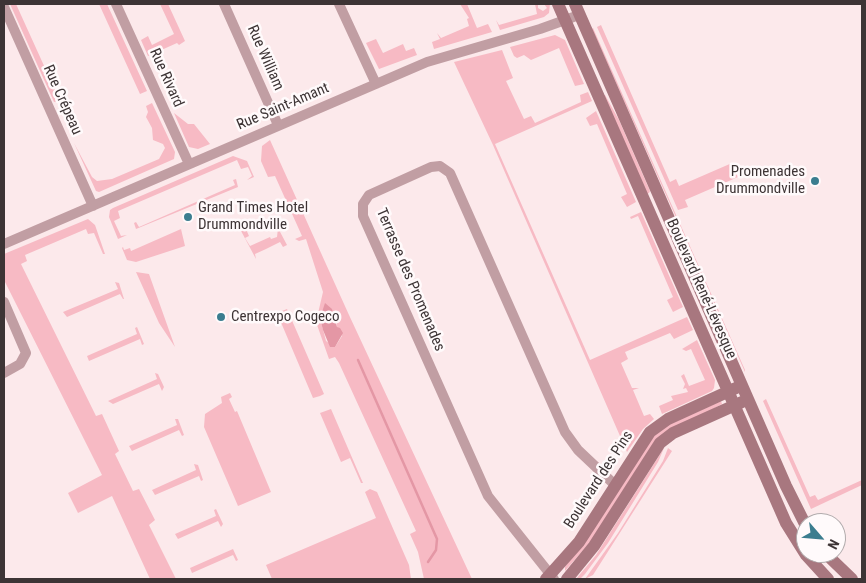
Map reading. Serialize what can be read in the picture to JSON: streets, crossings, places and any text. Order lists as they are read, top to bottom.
{
  "streets": {
    "main road": ["Boulevard René-Lévesque", "Boulevard des Pins"],
    "street": [
      "Rue William",
      "Rue Rivard",
      "Rue Crépeau",
      "Rue Saint-Amant",
      "Terrasse des Promenades"
    ]
  },
  "crossings": [
    ["Rue William", "Rue Saint-Amant"],
    ["Rue Rivard", "Rue Saint-Amant"],
    ["Rue Crépeau", "Rue Saint-Amant"],
    ["Rue Saint-Amant", "Boulevard René-Lévesque"],
    ["Terrasse des Promenades", "Boulevard des Pins"],
    ["Boulevard René-Lévesque", "Boulevard des Pins"]
  ],
  "places": ["Promenades Drummondville", "Grand Times Hotel Drummondville", "Centrexpo Cogeco"],
  "north": "bottom right"
}
